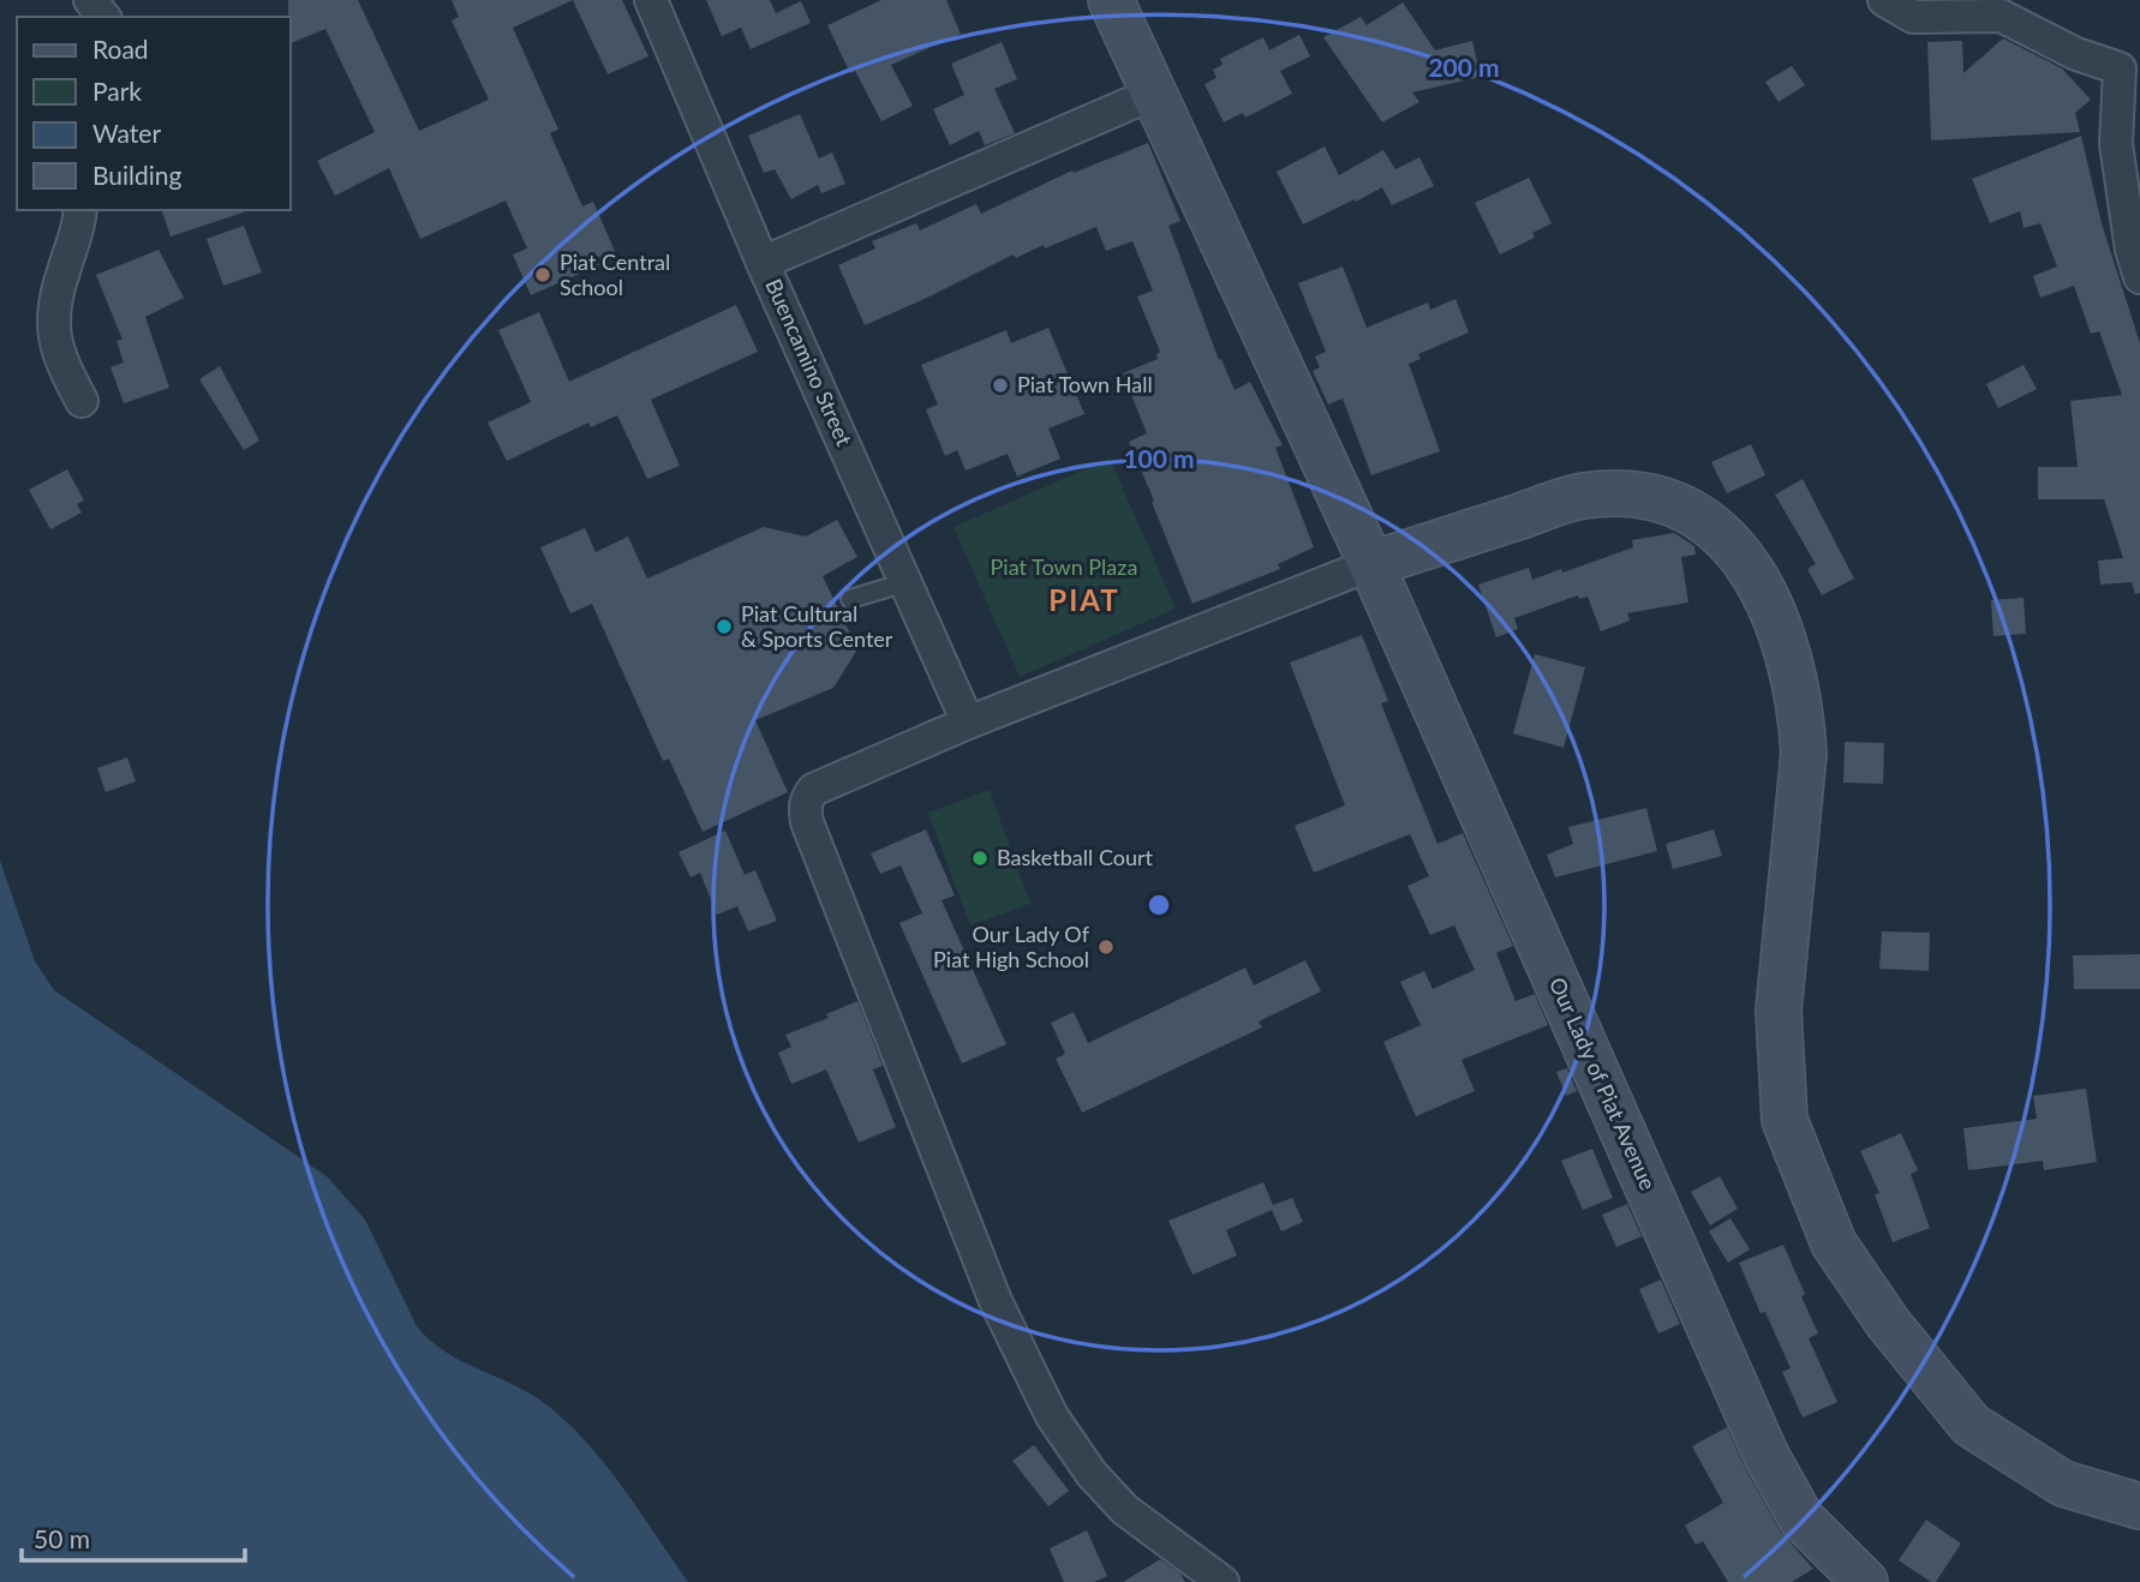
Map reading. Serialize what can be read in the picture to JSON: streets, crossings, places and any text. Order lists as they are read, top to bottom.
{
  "streets": {
    "street": ["Buencamino Street", "Our Lady of Piat Avenue"]
  },
  "districts": ["PIAT"],
  "parks": ["Piat Town Plaza"],
  "places": [
    "Piat Central School",
    "Piat Town Hall",
    "Piat Cultural & Sports Center",
    "Basketball Court",
    "Our Lady Of Piat High School"
  ],
  "legend": [
    "Road",
    "Park",
    "Water",
    "Building"
  ],
  "scale_bar": "50 m",
  "rings": ["200 m", "100 m"]
}
